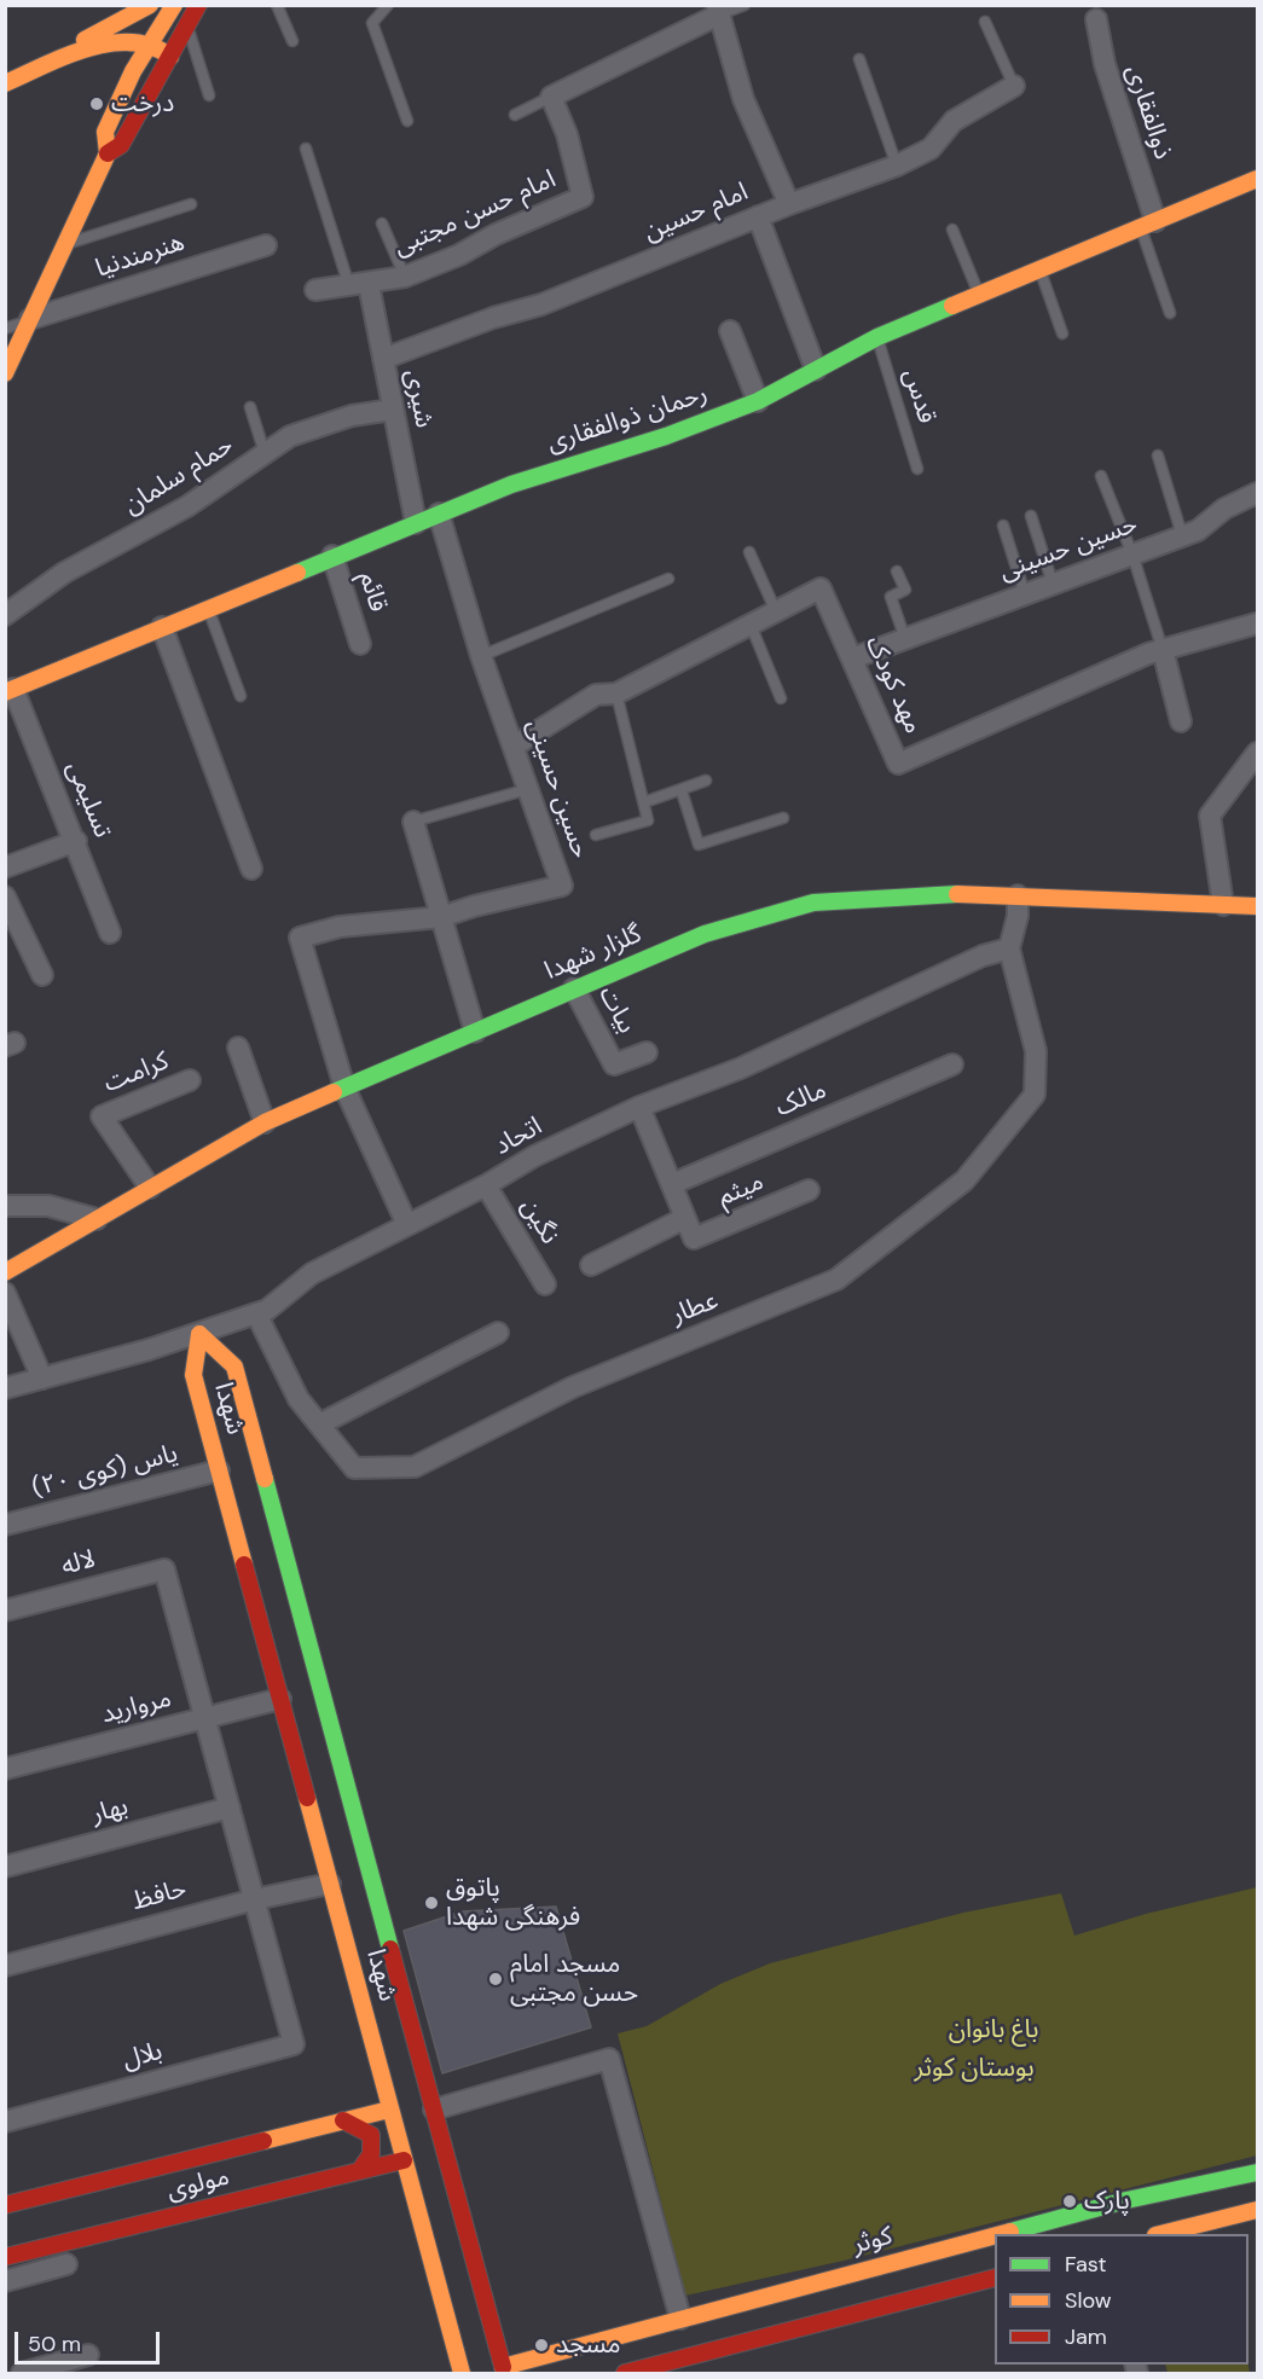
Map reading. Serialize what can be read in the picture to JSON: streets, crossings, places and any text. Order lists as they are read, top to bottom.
{
  "streets": {
    "street": [
      "ذوالفقاری",
      "امام حسین",
      "امام حسن مجتبی",
      "هنرمندنیا",
      "شیری",
      "رحمان ذوالفقاری",
      "حمام سلمان",
      "حسین حسینی",
      "قائم",
      "مهد کودک",
      "تسلیمی",
      "گلزار شهدا",
      "بیات",
      "کرامت",
      "مالک",
      "اتحاد",
      "میثم",
      "نگین",
      "عطار",
      "شهدا",
      "یاس (کوی ۲۰)",
      "لاله",
      "مروارید",
      "بهار",
      "حافظ",
      "بلال",
      "مولوی",
      "کوثر"
    ],
    "lane": ["قدس"]
  },
  "crossings": [
    ["ذوالفقاری", "رحمان ذوالفقاری"],
    ["امام حسین", "شیری"],
    ["امام حسن مجتبی", "شیری"],
    ["قدس", "رحمان ذوالفقاری"],
    ["شیری", "رحمان ذوالفقاری"],
    ["شیری", "حمام سلمان"],
    ["رحمان ذوالفقاری", "حسین حسینی"],
    ["رحمان ذوالفقاری", "قائم"],
    ["رحمان ذوالفقاری", "تسلیمی"],
    ["حسین حسینی", "مهد کودک"],
    ["حسین حسینی", "گلزار شهدا"],
    ["گلزار شهدا", "بیات"],
    ["گلزار شهدا", "کرامت"],
    ["اتحاد", "نگین"],
    ["اتحاد", "عطار"],
    ["اتحاد", "شهدا"],
    ["شهدا", "یاس (کوی ۲۰)"],
    ["شهدا", "مروارید"],
    ["شهدا", "حافظ"],
    ["شهدا", "مولوی"],
    ["شهدا", "کوثر"],
    ["لاله", "مروارید"],
    ["حافظ", "بلال"]
  ],
  "parks": ["باغ بانوان", "بوستان کوثر"],
  "places": [
    "درخت",
    "پاتوق فرهنگی شهدا",
    "مسجد امام حسن مجتبی",
    "پارک",
    "مسجد"
  ],
  "legend": ["Fast", "Slow", "Jam"],
  "scale_bar": "50 m"
}
